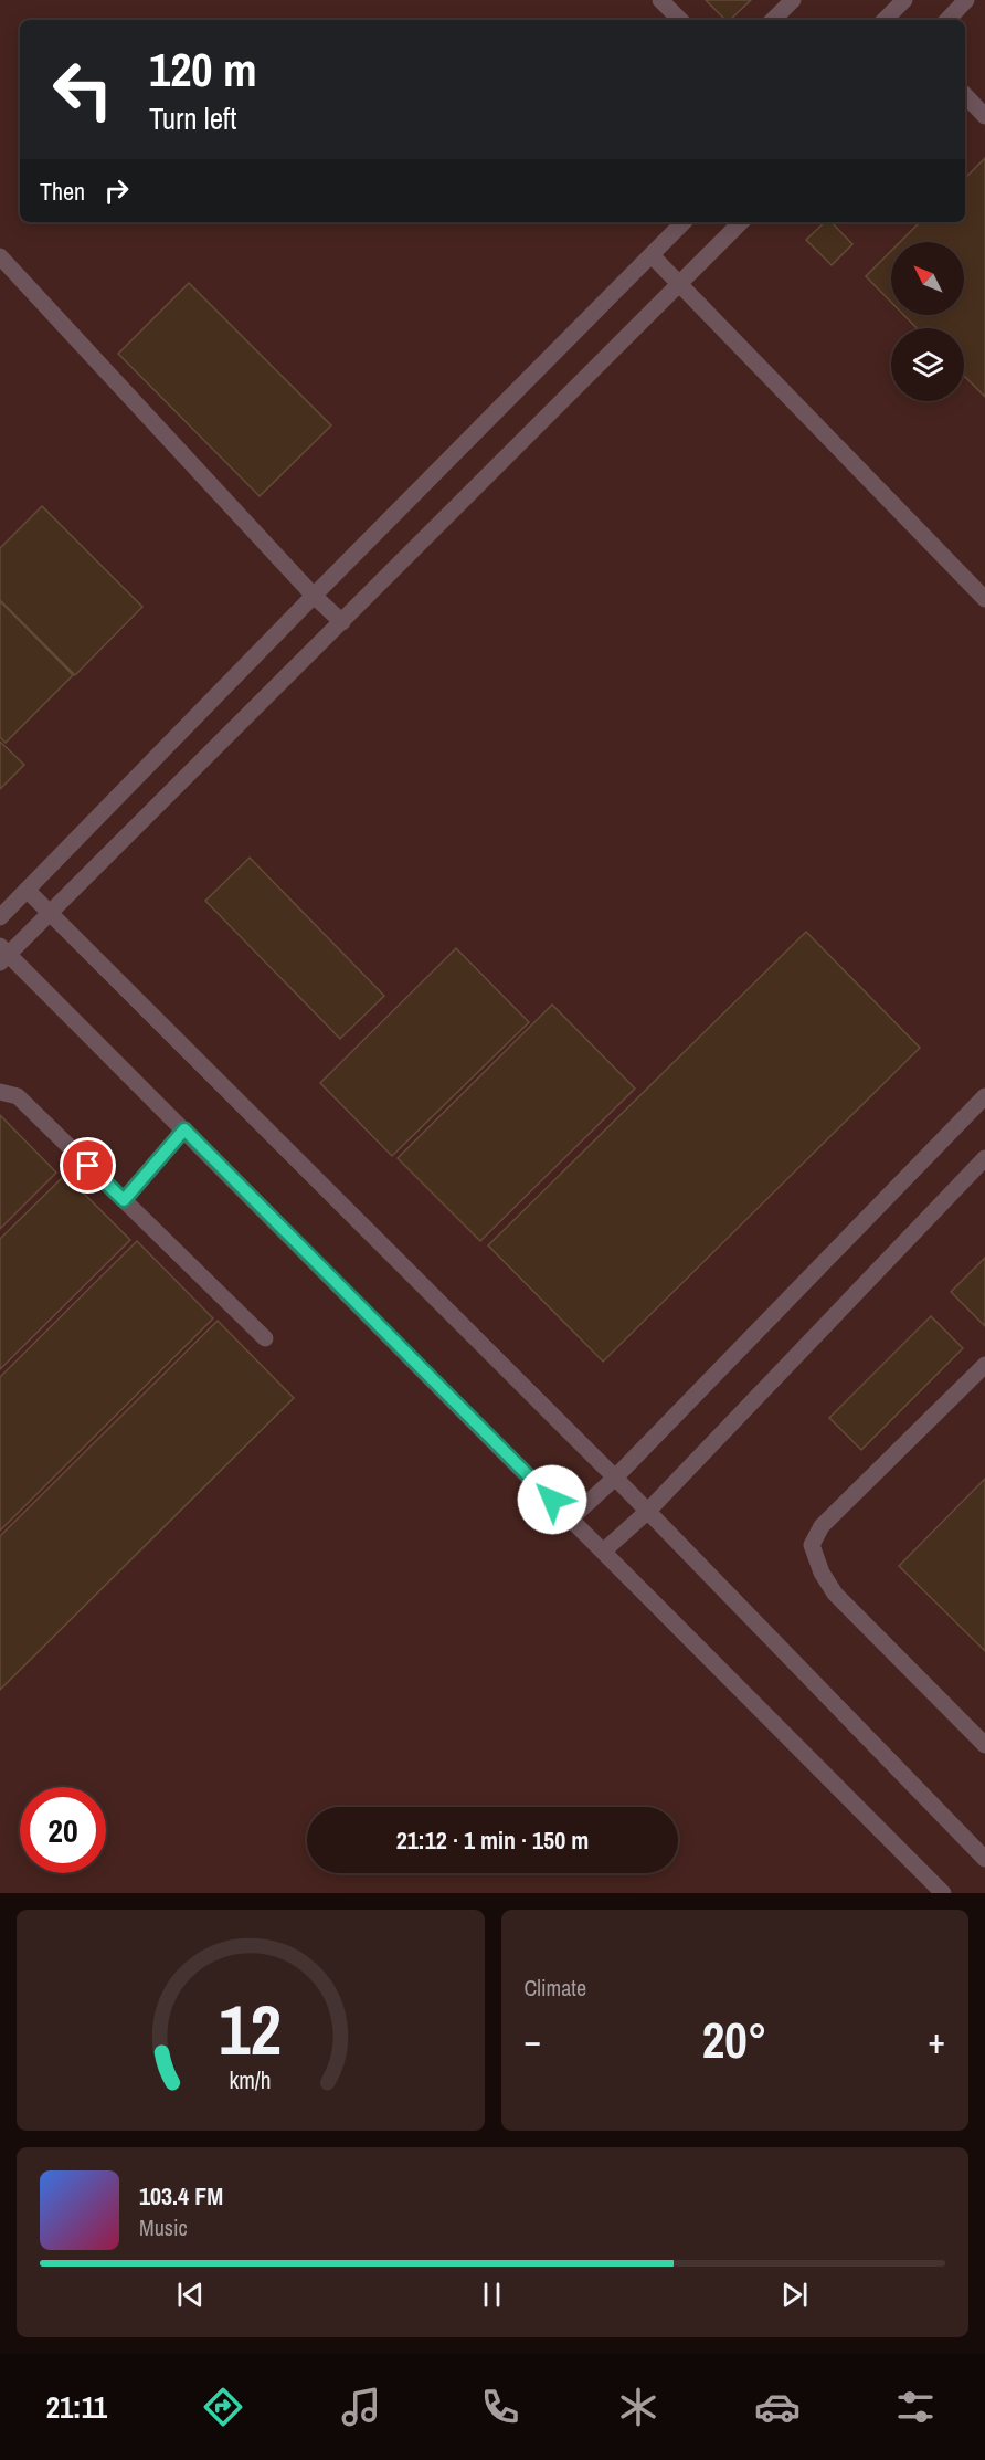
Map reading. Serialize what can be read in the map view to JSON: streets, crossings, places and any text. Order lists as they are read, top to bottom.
{
  "north": "top left",
  "page": {
    "turn": ["120 m", "Turn left"],
    "then": "Then",
    "limit": "20",
    "trip": "21:12 · 1 min · 150 m",
    "tile": "Climate",
    "heat": ["−", "20°", "+"],
    "song": ["103.4 FM", "Music"],
    "tabs": "21:11",
    "gauge": ["12", "km/h"]
  }
}
